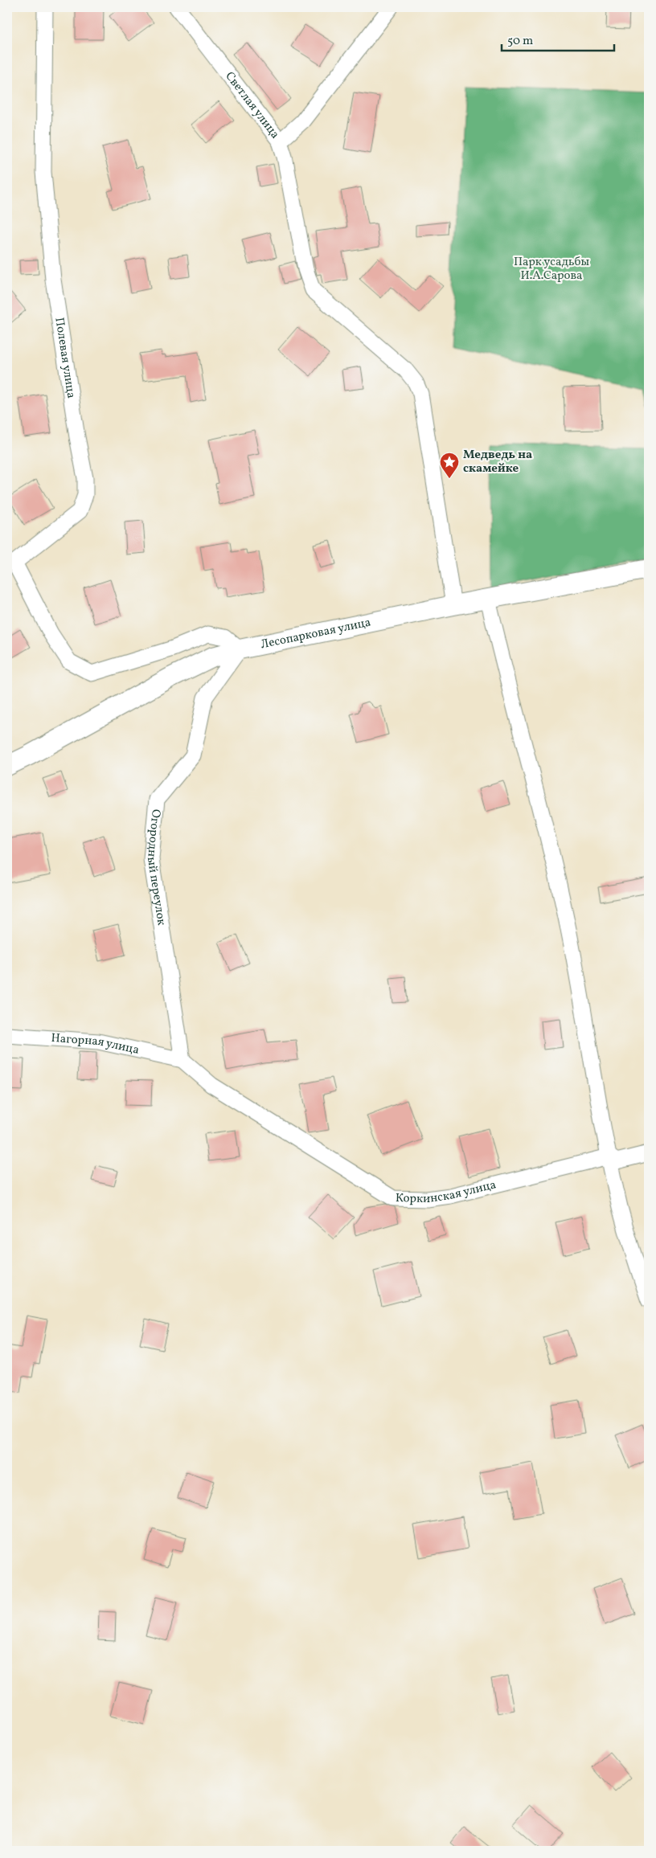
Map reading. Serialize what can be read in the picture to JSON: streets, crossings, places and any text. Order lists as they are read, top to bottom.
{
  "streets": {
    "street": [
      "Светлая улица",
      "Полевая улица",
      "Лесопарковая улица",
      "Огородный переулок",
      "Нагорная улица",
      "Коркинская улица"
    ]
  },
  "crossings": [
    ["Полевая улица", "Лесопарковая улица"],
    ["Полевая улица", "Огородный переулок"],
    ["Лесопарковая улица", "Огородный переулок"],
    ["Огородный переулок", "Нагорная улица"],
    ["Огородный переулок", "Коркинская улица"],
    ["Нагорная улица", "Коркинская улица"]
  ],
  "parks": ["Парк усадьбы И.А.Сарова"],
  "places": {
    "place": ["Медведь на скамейке"]
  },
  "scale_bar": "50 m"
}
